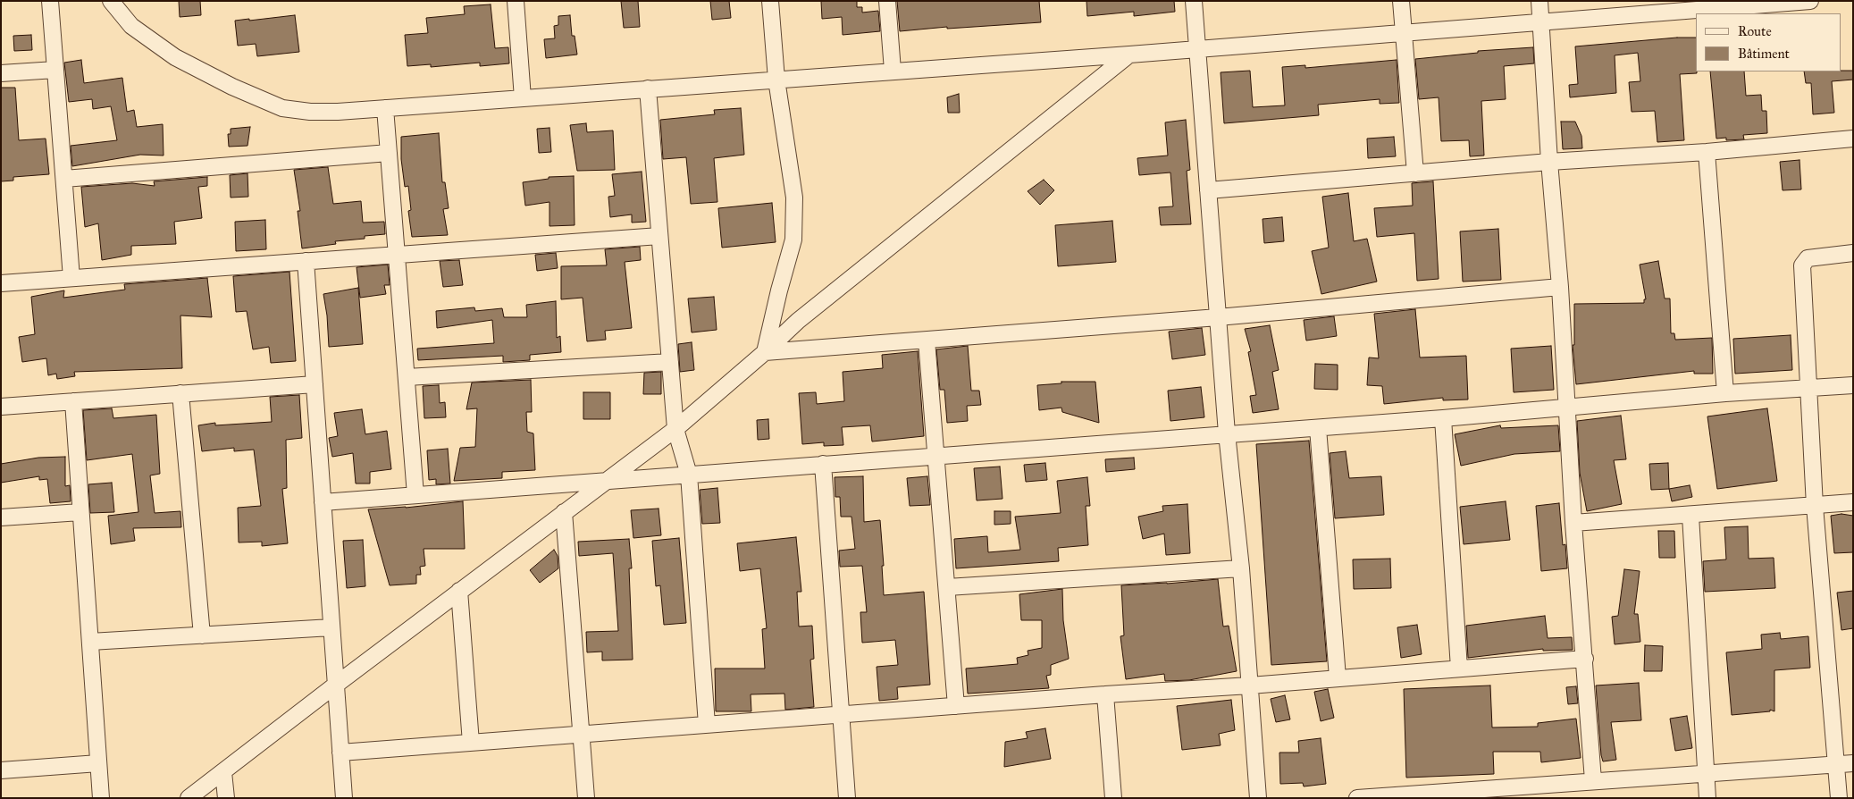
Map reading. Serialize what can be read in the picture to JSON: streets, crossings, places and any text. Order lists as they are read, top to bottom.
{
  "legend": ["Route", "Bâtiment"]
}
